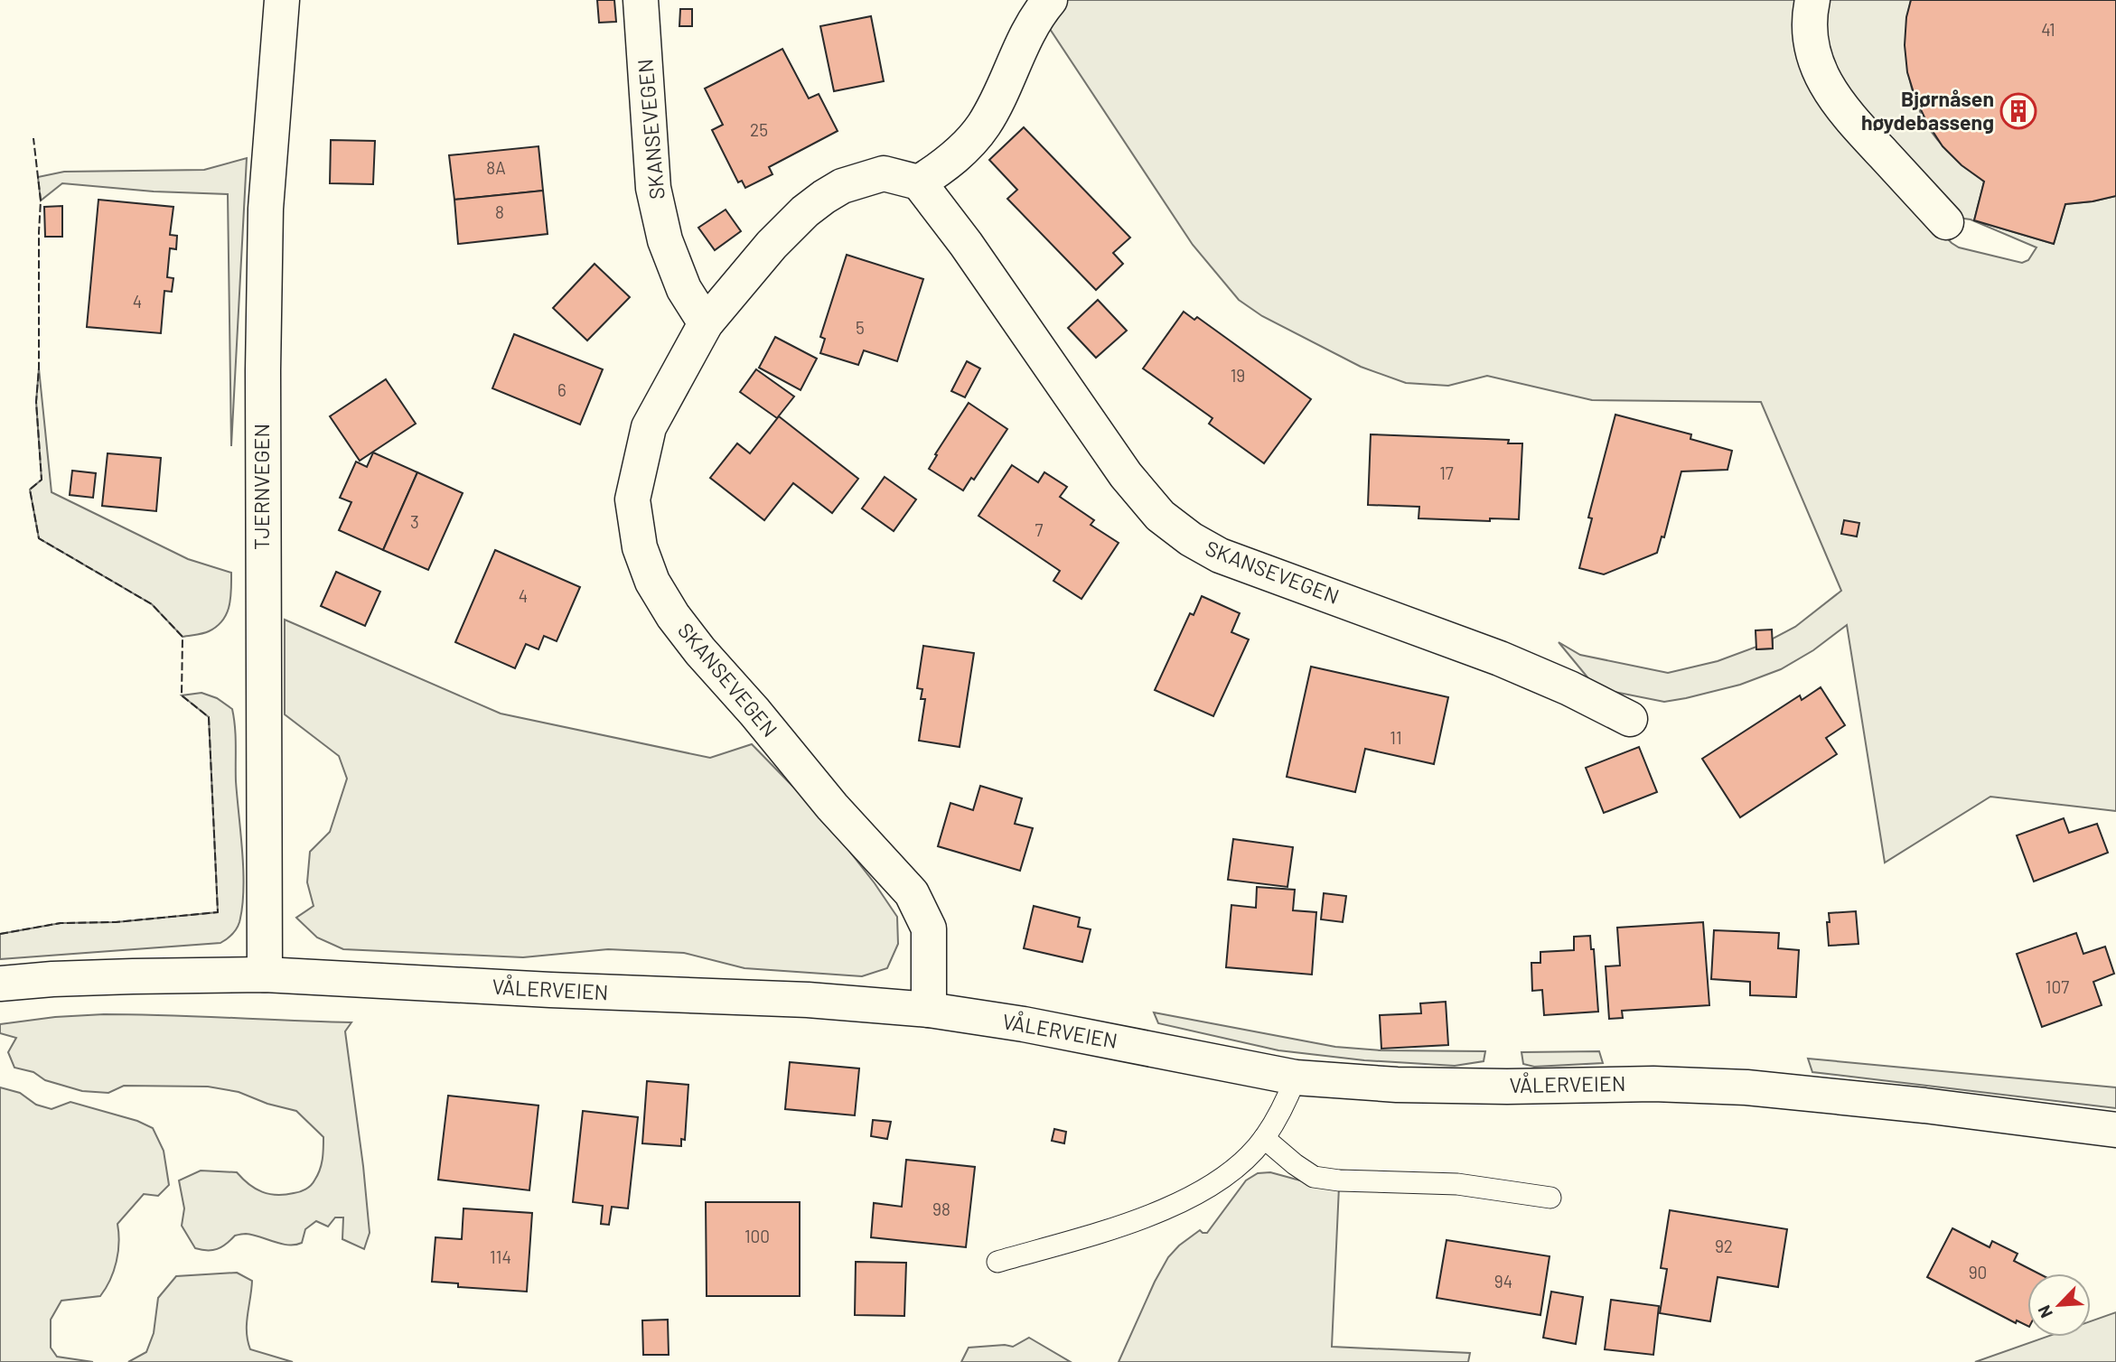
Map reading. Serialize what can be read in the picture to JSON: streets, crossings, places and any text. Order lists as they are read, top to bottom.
{
  "streets": {
    "street": ["SKANSEVEGEN", "TJERNVEGEN", "VÅLERVEIEN"]
  },
  "crossings": [
    ["SKANSEVEGEN", "VÅLERVEIEN"],
    ["TJERNVEGEN", "VÅLERVEIEN"]
  ],
  "places": {
    "building": ["Bjørnåsen høydebasseng"]
  },
  "house_numbers": [
    "41",
    "25",
    "8A",
    "8",
    "4",
    "5",
    "19",
    "6",
    "17",
    "3",
    "7",
    "4",
    "11",
    "107",
    "98",
    "100",
    "92",
    "114",
    "90",
    "94"
  ],
  "north": "bottom left"
}
